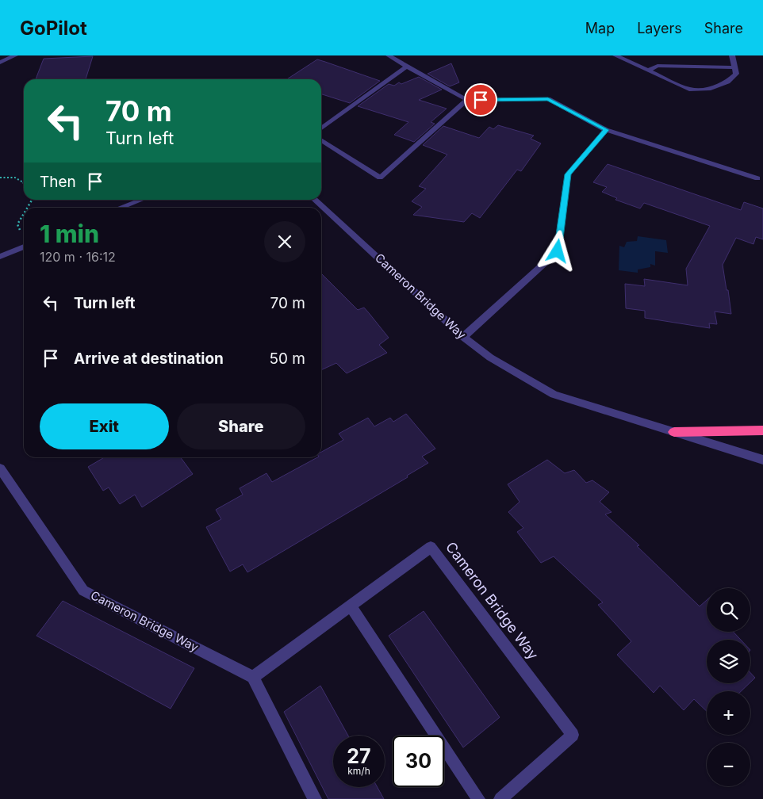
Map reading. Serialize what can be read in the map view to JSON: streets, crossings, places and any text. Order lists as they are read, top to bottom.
{
  "streets": {
    "street": ["Cameron Bridge Way"]
  },
  "page": {
    "header": "GoPilot",
    "nav": ["Map", "Layers", "Share"],
    "turn": ["70 m", "Turn left"],
    "then": "Then",
    "heading": ["1 min", "120 m · 16:12"],
    "list": [
      {
        "name": "Turn left",
        "value": "70 m"
      },
      {
        "name": "Arrive at destination",
        "value": "50 m"
      }
    ],
    "buttons": ["Exit", "Share"],
    "map_buttons": ["+", "−"],
    "speed": "27 km/h",
    "limit": "30"
  }
}
